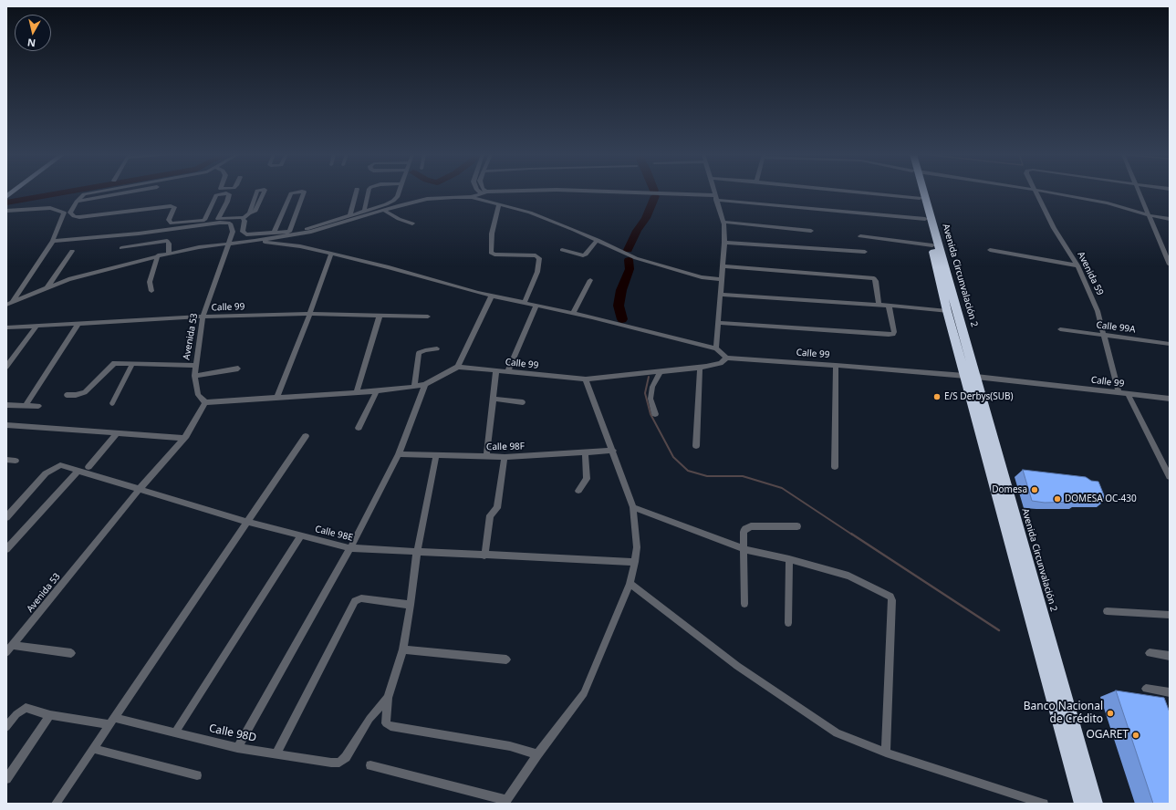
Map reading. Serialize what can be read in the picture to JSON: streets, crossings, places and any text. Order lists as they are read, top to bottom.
{
  "streets": {
    "highway": ["Avenida Circunvalación 2"],
    "street": [
      "Avenida 59",
      "Calle 99",
      "Calle 99A",
      "Avenida 53",
      "Calle 98F",
      "Calle 98E",
      "Calle 98D"
    ]
  },
  "crossings": [
    ["Avenida 59", "Calle 99"],
    ["Avenida 59", "Calle 99A"],
    ["Avenida Circunvalación 2", "Calle 99"],
    ["Calle 99", "Avenida 53"],
    ["Avenida 53", "Calle 98E"]
  ],
  "places": [
    "E/S Derbys(SUB)",
    "Domesa",
    "DOMESA OC-430",
    "Banco Nacional de Crédito",
    "OGARET"
  ],
  "north": "bottom"
}
